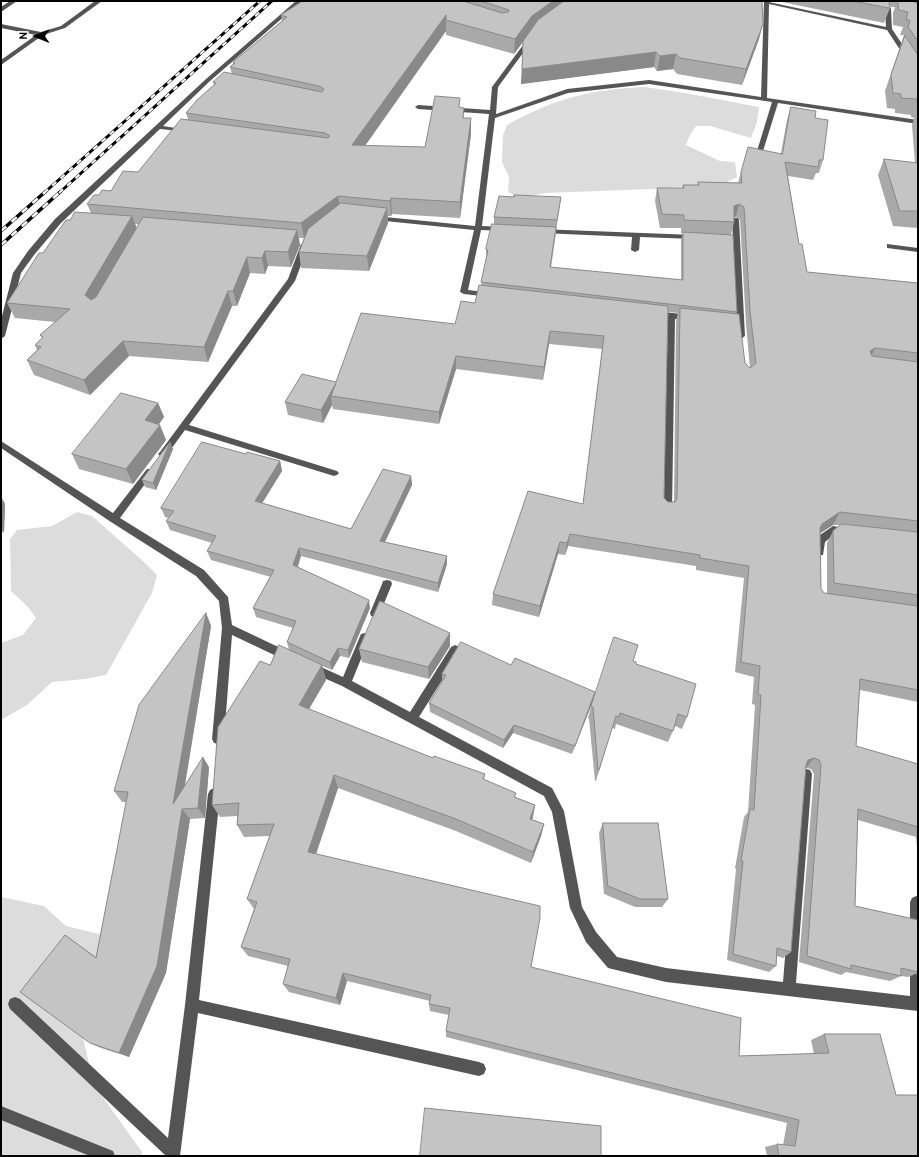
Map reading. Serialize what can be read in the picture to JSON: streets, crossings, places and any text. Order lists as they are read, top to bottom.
{
  "north": "left"
}
